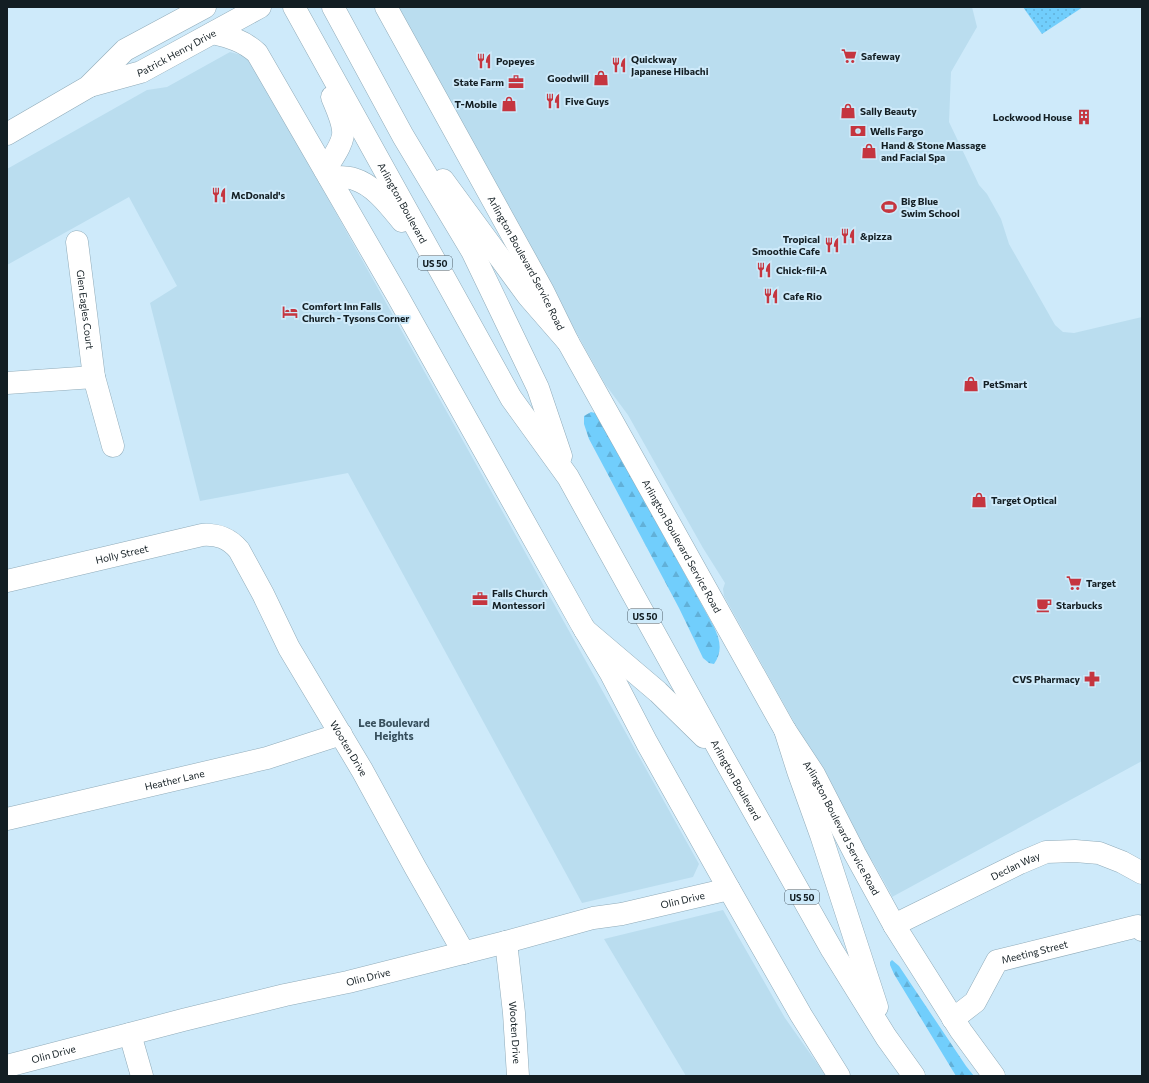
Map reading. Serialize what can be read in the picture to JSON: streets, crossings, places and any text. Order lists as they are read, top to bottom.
{
  "streets": {
    "main road": [
      "Patrick Henry Drive",
      "Arlington Boulevard",
      "US 50",
      "Arlington Boulevard Service Road",
      "Glen Eagles Court",
      "Holly Street",
      "Wooten Drive",
      "Heather Lane",
      "Declan Way",
      "Olin Drive",
      "Meeting Street"
    ]
  },
  "crossings": [
    ["Arlington Boulevard Service Road", "Declan Way"],
    ["Arlington Boulevard Service Road", "Meeting Street"],
    ["Holly Street", "Wooten Drive"],
    ["Wooten Drive", "Heather Lane"],
    ["Wooten Drive", "Olin Drive"]
  ],
  "districts": ["Lee Boulevard Heights"],
  "places": {
    "supermarket": ["Safeway", "Target"],
    "restaurant": [
      "Popeyes",
      "Quickway Japanese Hibachi",
      "Five Guys",
      "McDonald's",
      "&pizza",
      "Tropical Smoothie Cafe",
      "Chick-fil-A",
      "Cafe Rio"
    ],
    "shop": [
      "Goodwill",
      "T-Mobile",
      "Sally Beauty",
      "Hand & Stone Massage and Facial Spa",
      "PetSmart",
      "Target Optical"
    ],
    "office": ["State Farm", "Falls Church Montessori"],
    "building": ["Lockwood House"],
    "bank": ["Wells Fargo"],
    "sports": ["Big Blue Swim School"],
    "hotel": ["Comfort Inn Falls Church - Tysons Corner"],
    "cafe": ["Starbucks"],
    "pharmacy": ["CVS Pharmacy"]
  }
}
